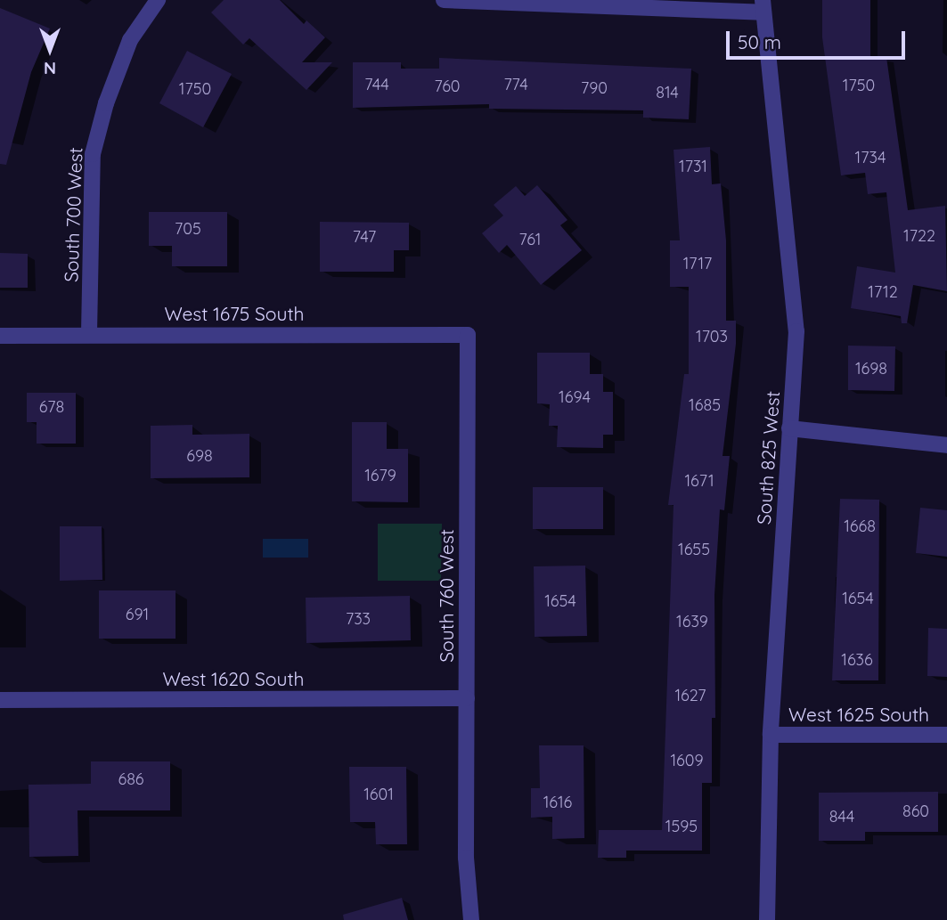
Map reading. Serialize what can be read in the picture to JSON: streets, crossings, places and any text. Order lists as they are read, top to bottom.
{
  "streets": {
    "street": [
      "South 700 West",
      "West 1675 South",
      "South 825 West",
      "South 760 West",
      "West 1620 South",
      "West 1625 South"
    ]
  },
  "crossings": [
    ["South 700 West", "West 1675 South"],
    ["West 1675 South", "South 760 West"],
    ["South 825 West", "West 1625 South"],
    ["South 760 West", "West 1620 South"]
  ],
  "house_numbers": [
    "744",
    "774",
    "1750",
    "760",
    "790",
    "1750",
    "814",
    "1734",
    "1731",
    "705",
    "1722",
    "747",
    "761",
    "1717",
    "1712",
    "1703",
    "1698",
    "1694",
    "1685",
    "678",
    "698",
    "1679",
    "1671",
    "1668",
    "1655",
    "1654",
    "1654",
    "691",
    "733",
    "1639",
    "1636",
    "1627",
    "1609",
    "686",
    "1601",
    "1616",
    "860",
    "844",
    "1595"
  ],
  "scale_bar": "50 m",
  "north": "bottom"
}
